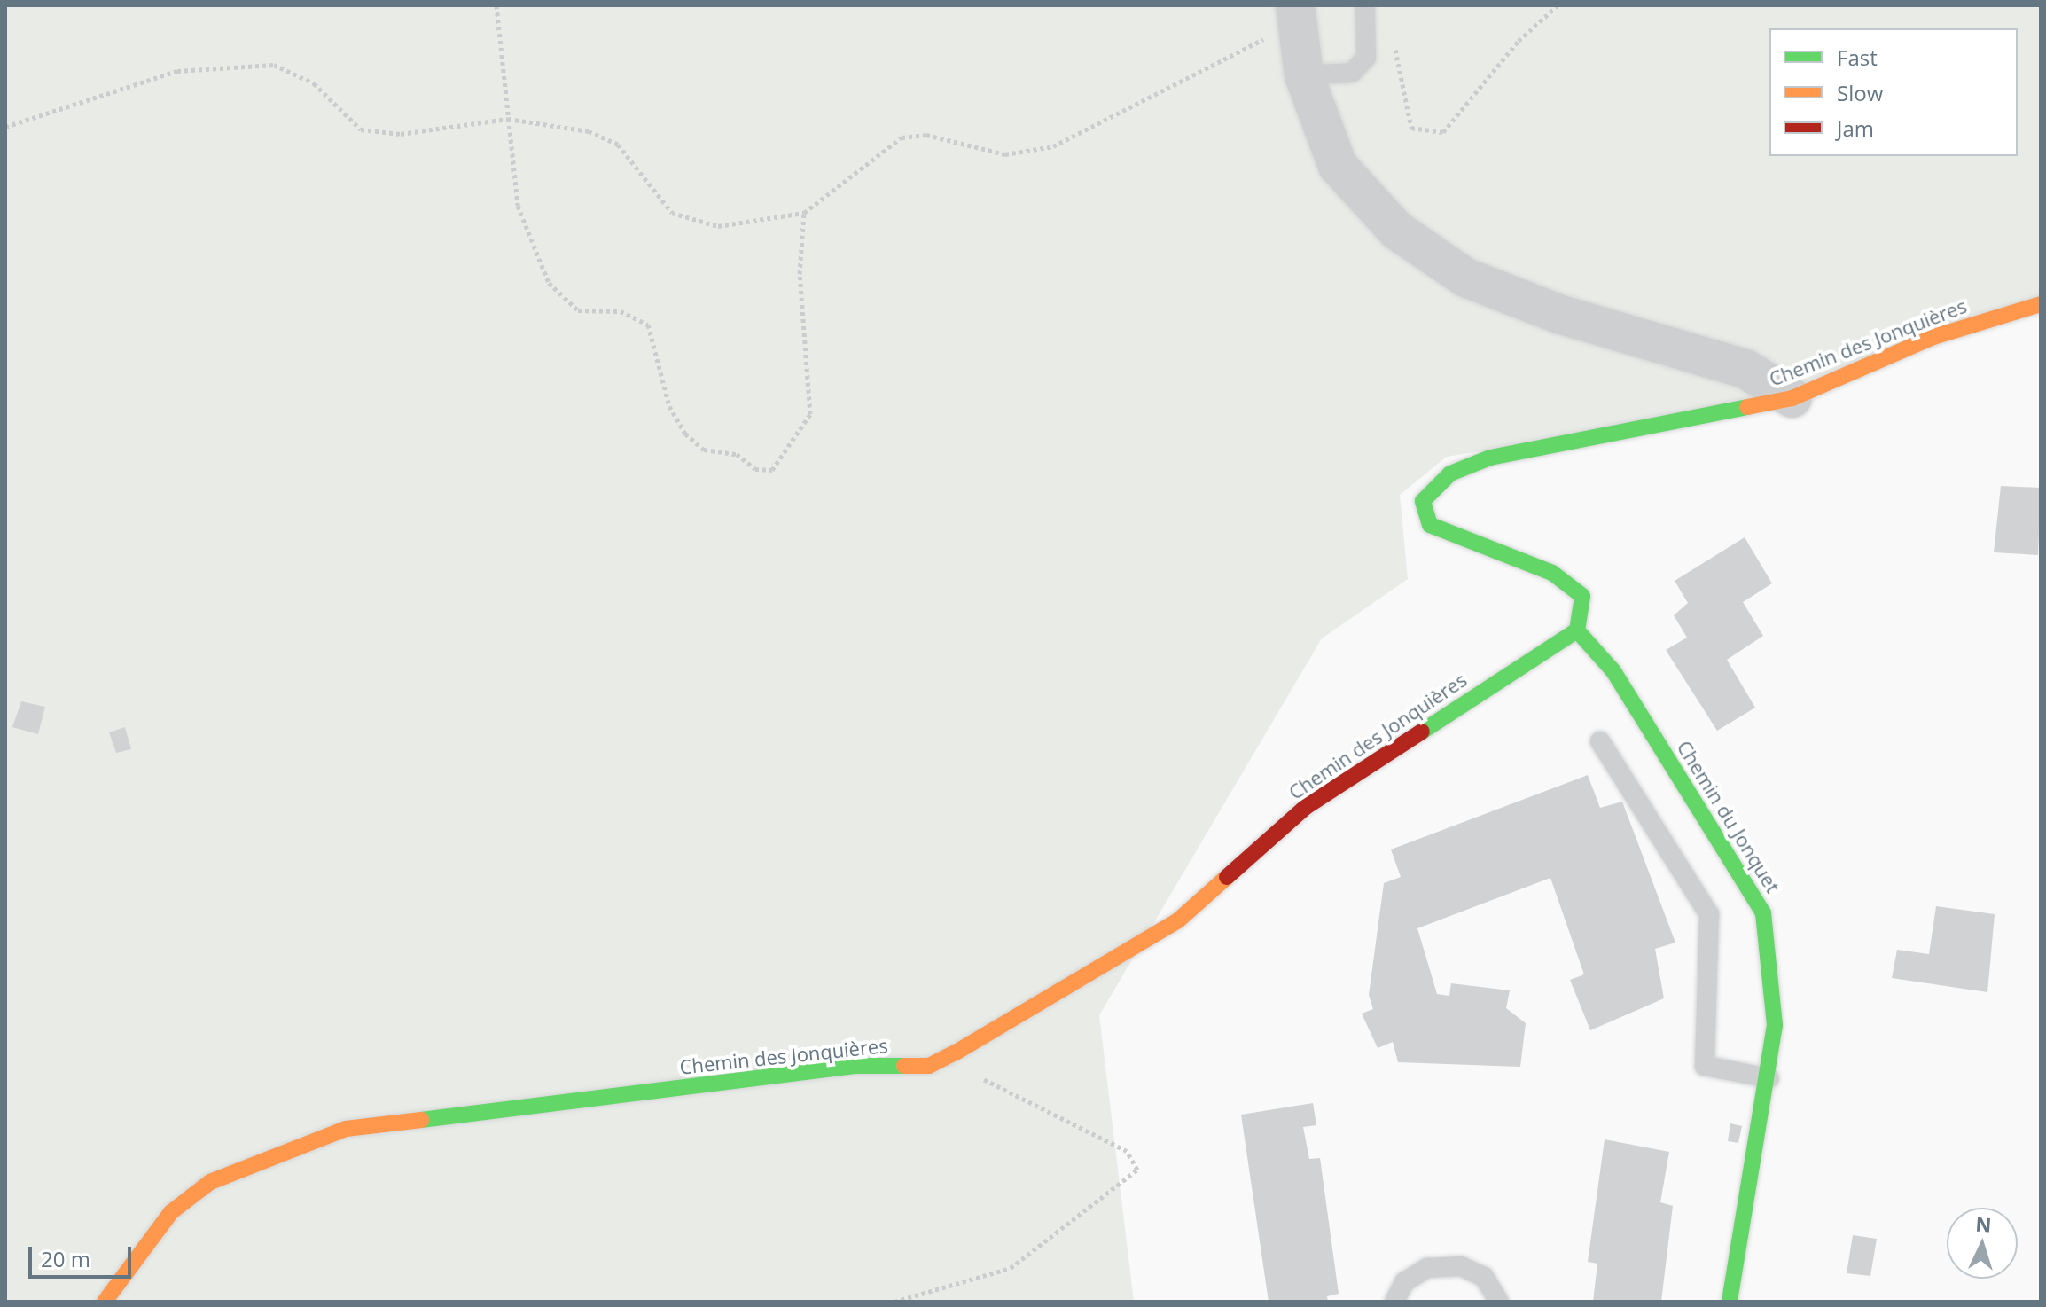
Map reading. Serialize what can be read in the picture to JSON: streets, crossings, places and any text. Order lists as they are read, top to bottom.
{
  "streets": {
    "street": ["Chemin des Jonquières", "Chemin du Jonquet"]
  },
  "crossings": [
    ["Chemin des Jonquières", "Chemin du Jonquet"]
  ],
  "legend": ["Fast", "Slow", "Jam"],
  "scale_bar": "20 m",
  "north": "top"
}
